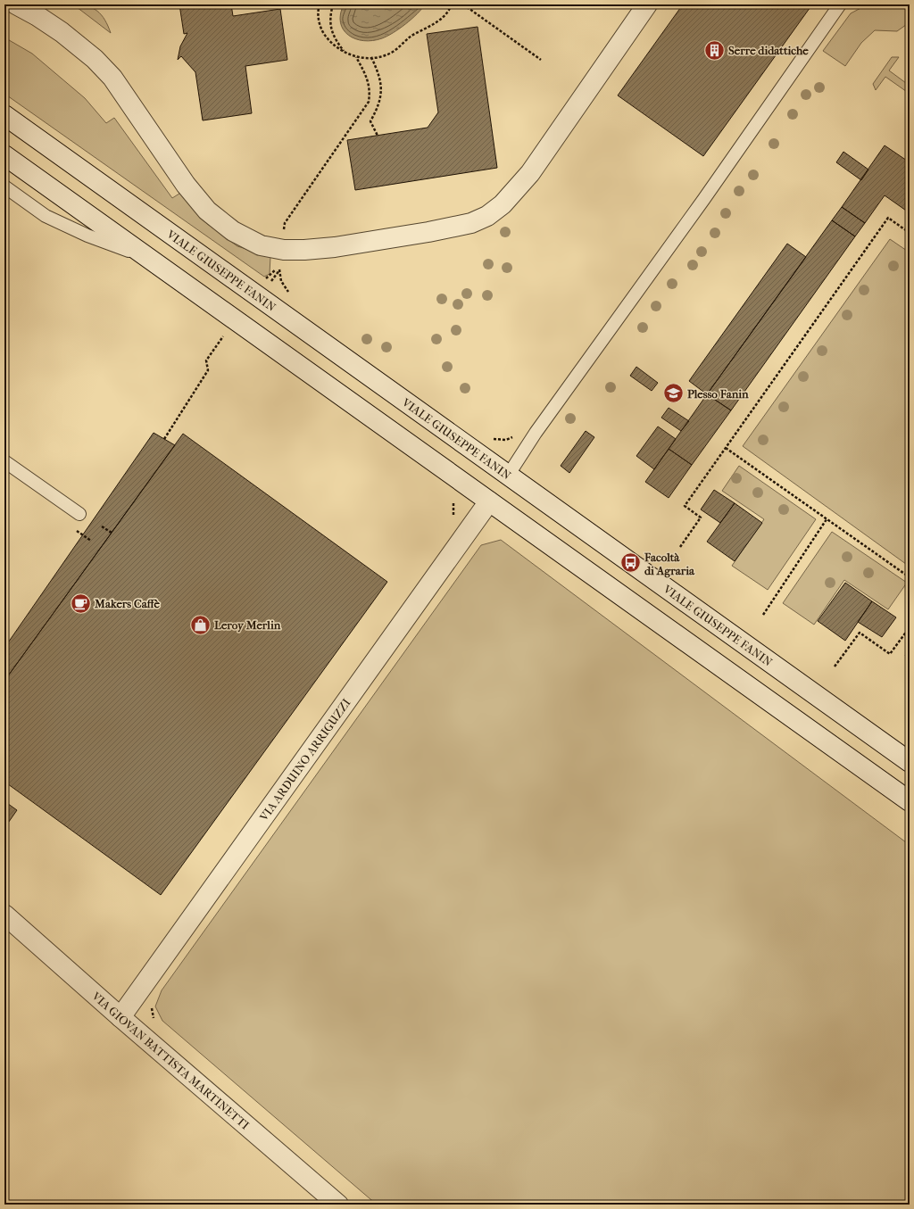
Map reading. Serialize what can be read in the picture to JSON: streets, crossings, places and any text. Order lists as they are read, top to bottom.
{
  "streets": {
    "main road": ["VIALE GIUSEPPE FANIN", "VIA ARDUINO ARRIGUZZI", "VIA GIOVAN BATTISTA MARTINETTI"]
  },
  "crossings": [
    ["VIA ARDUINO ARRIGUZZI", "VIA GIOVAN BATTISTA MARTINETTI"]
  ],
  "places": {
    "building": ["Serre didattiche"],
    "school or university": ["Plesso Fanin"],
    "bus stop": ["Facoltà di Agraria"],
    "cafe": ["Makers Caffè"],
    "shop": ["Leroy Merlin"]
  }
}
